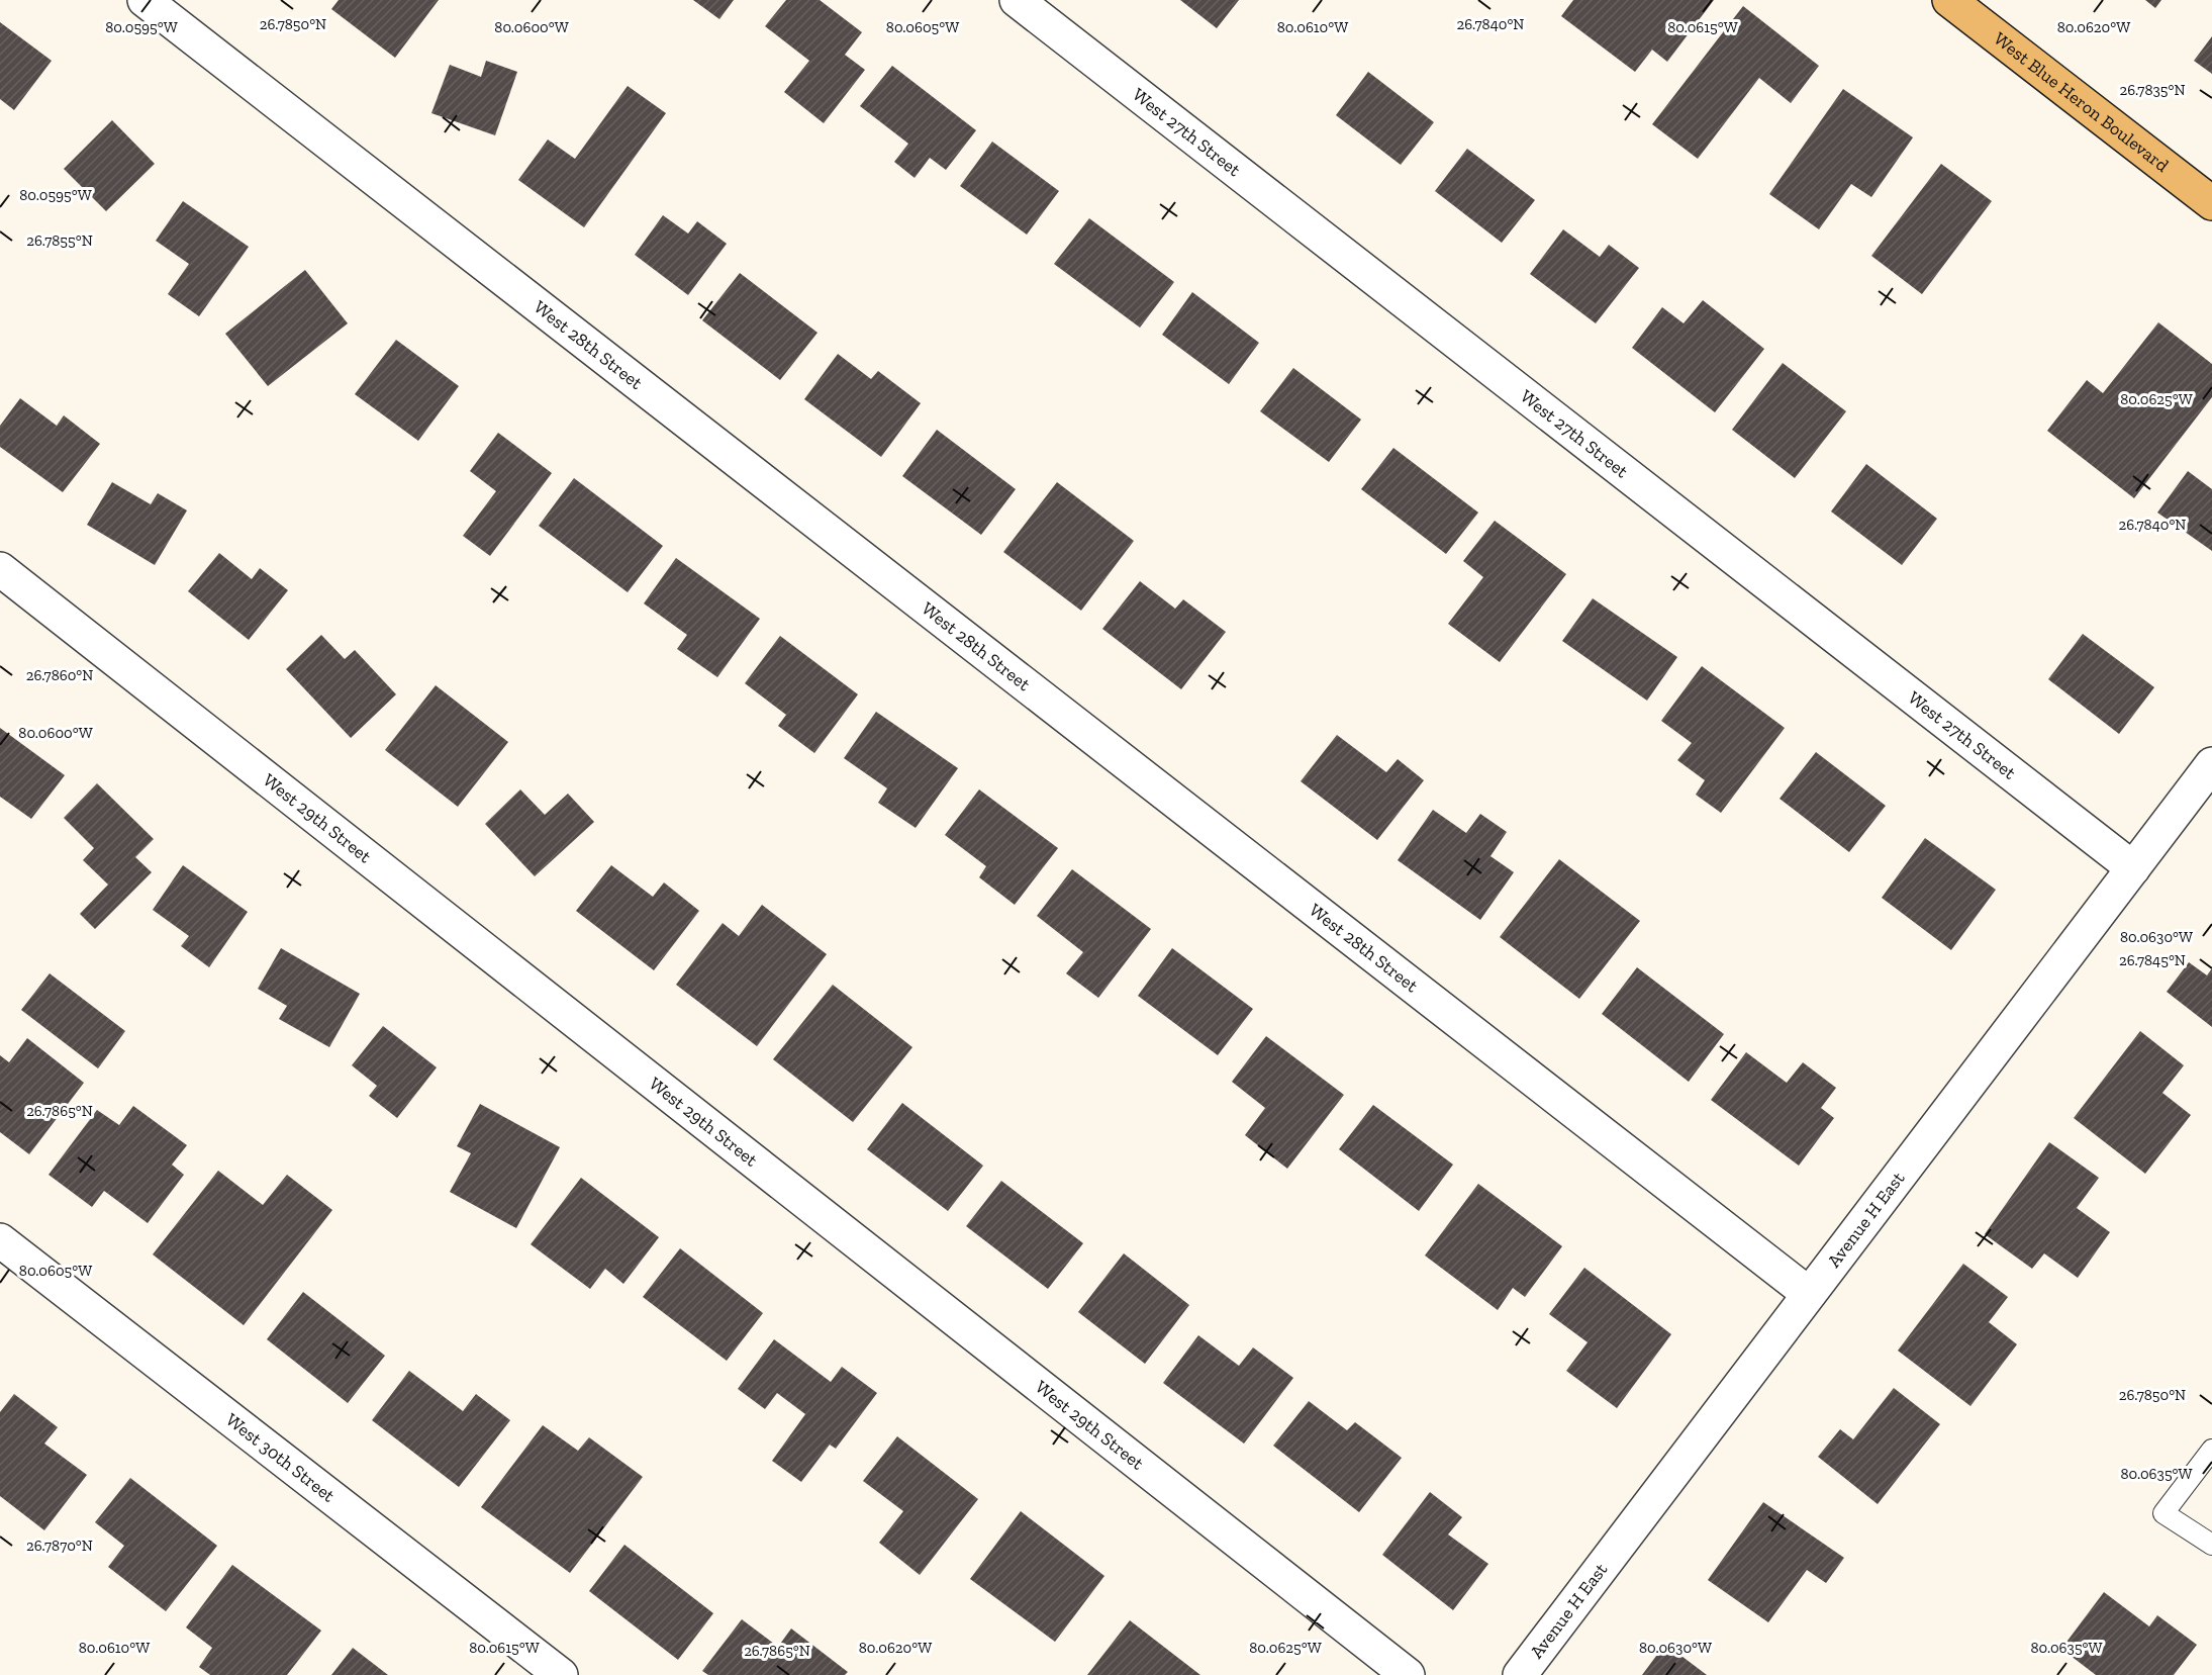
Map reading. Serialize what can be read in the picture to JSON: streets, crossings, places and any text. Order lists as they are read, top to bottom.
{
  "streets": {
    "main road": ["West Blue Heron Boulevard"],
    "street": [
      "West 27th Street",
      "West 28th Street",
      "West 29th Street",
      "Avenue H East",
      "West 30th Street"
    ]
  },
  "crossings": [
    ["West 27th Street", "Avenue H East"],
    ["West 28th Street", "Avenue H East"]
  ],
  "coordinates": [
    "26.7850°N",
    "26.7840°N",
    "80.0595°W",
    "80.0600°W",
    "80.0605°W",
    "80.0610°W",
    "80.0615°W",
    "80.0620°W",
    "26.7835°N",
    "26.7855°N",
    "80.0625°W",
    "26.7860°N",
    "80.0630°W",
    "26.7845°N",
    "26.7865°N",
    "80.0635°W",
    "26.7870°N"
  ]
}
